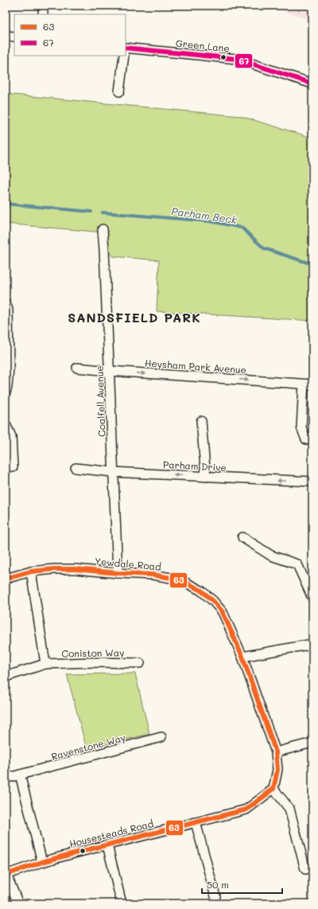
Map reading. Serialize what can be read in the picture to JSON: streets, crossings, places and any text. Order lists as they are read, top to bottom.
{
  "streets": {
    "street": [
      "Green Lane",
      "Heysham Park Avenue",
      "Coalfell Avenue",
      "Parham Drive",
      "Yewdale Road",
      "Coniston Way",
      "Ravenstone Way",
      "Housesteads Road"
    ]
  },
  "crossings": [
    ["Heysham Park Avenue", "Coalfell Avenue"],
    ["Coalfell Avenue", "Parham Drive"],
    ["Coalfell Avenue", "Yewdale Road"]
  ],
  "one_way": ["Heysham Park Avenue", "Parham Drive"],
  "districts": ["SANDSFIELD PARK"],
  "water": ["Parham Beck"],
  "lines": ["transit line 67", "transit line 63"],
  "legend": ["63", "67"],
  "scale_bar": "50 m"
}
